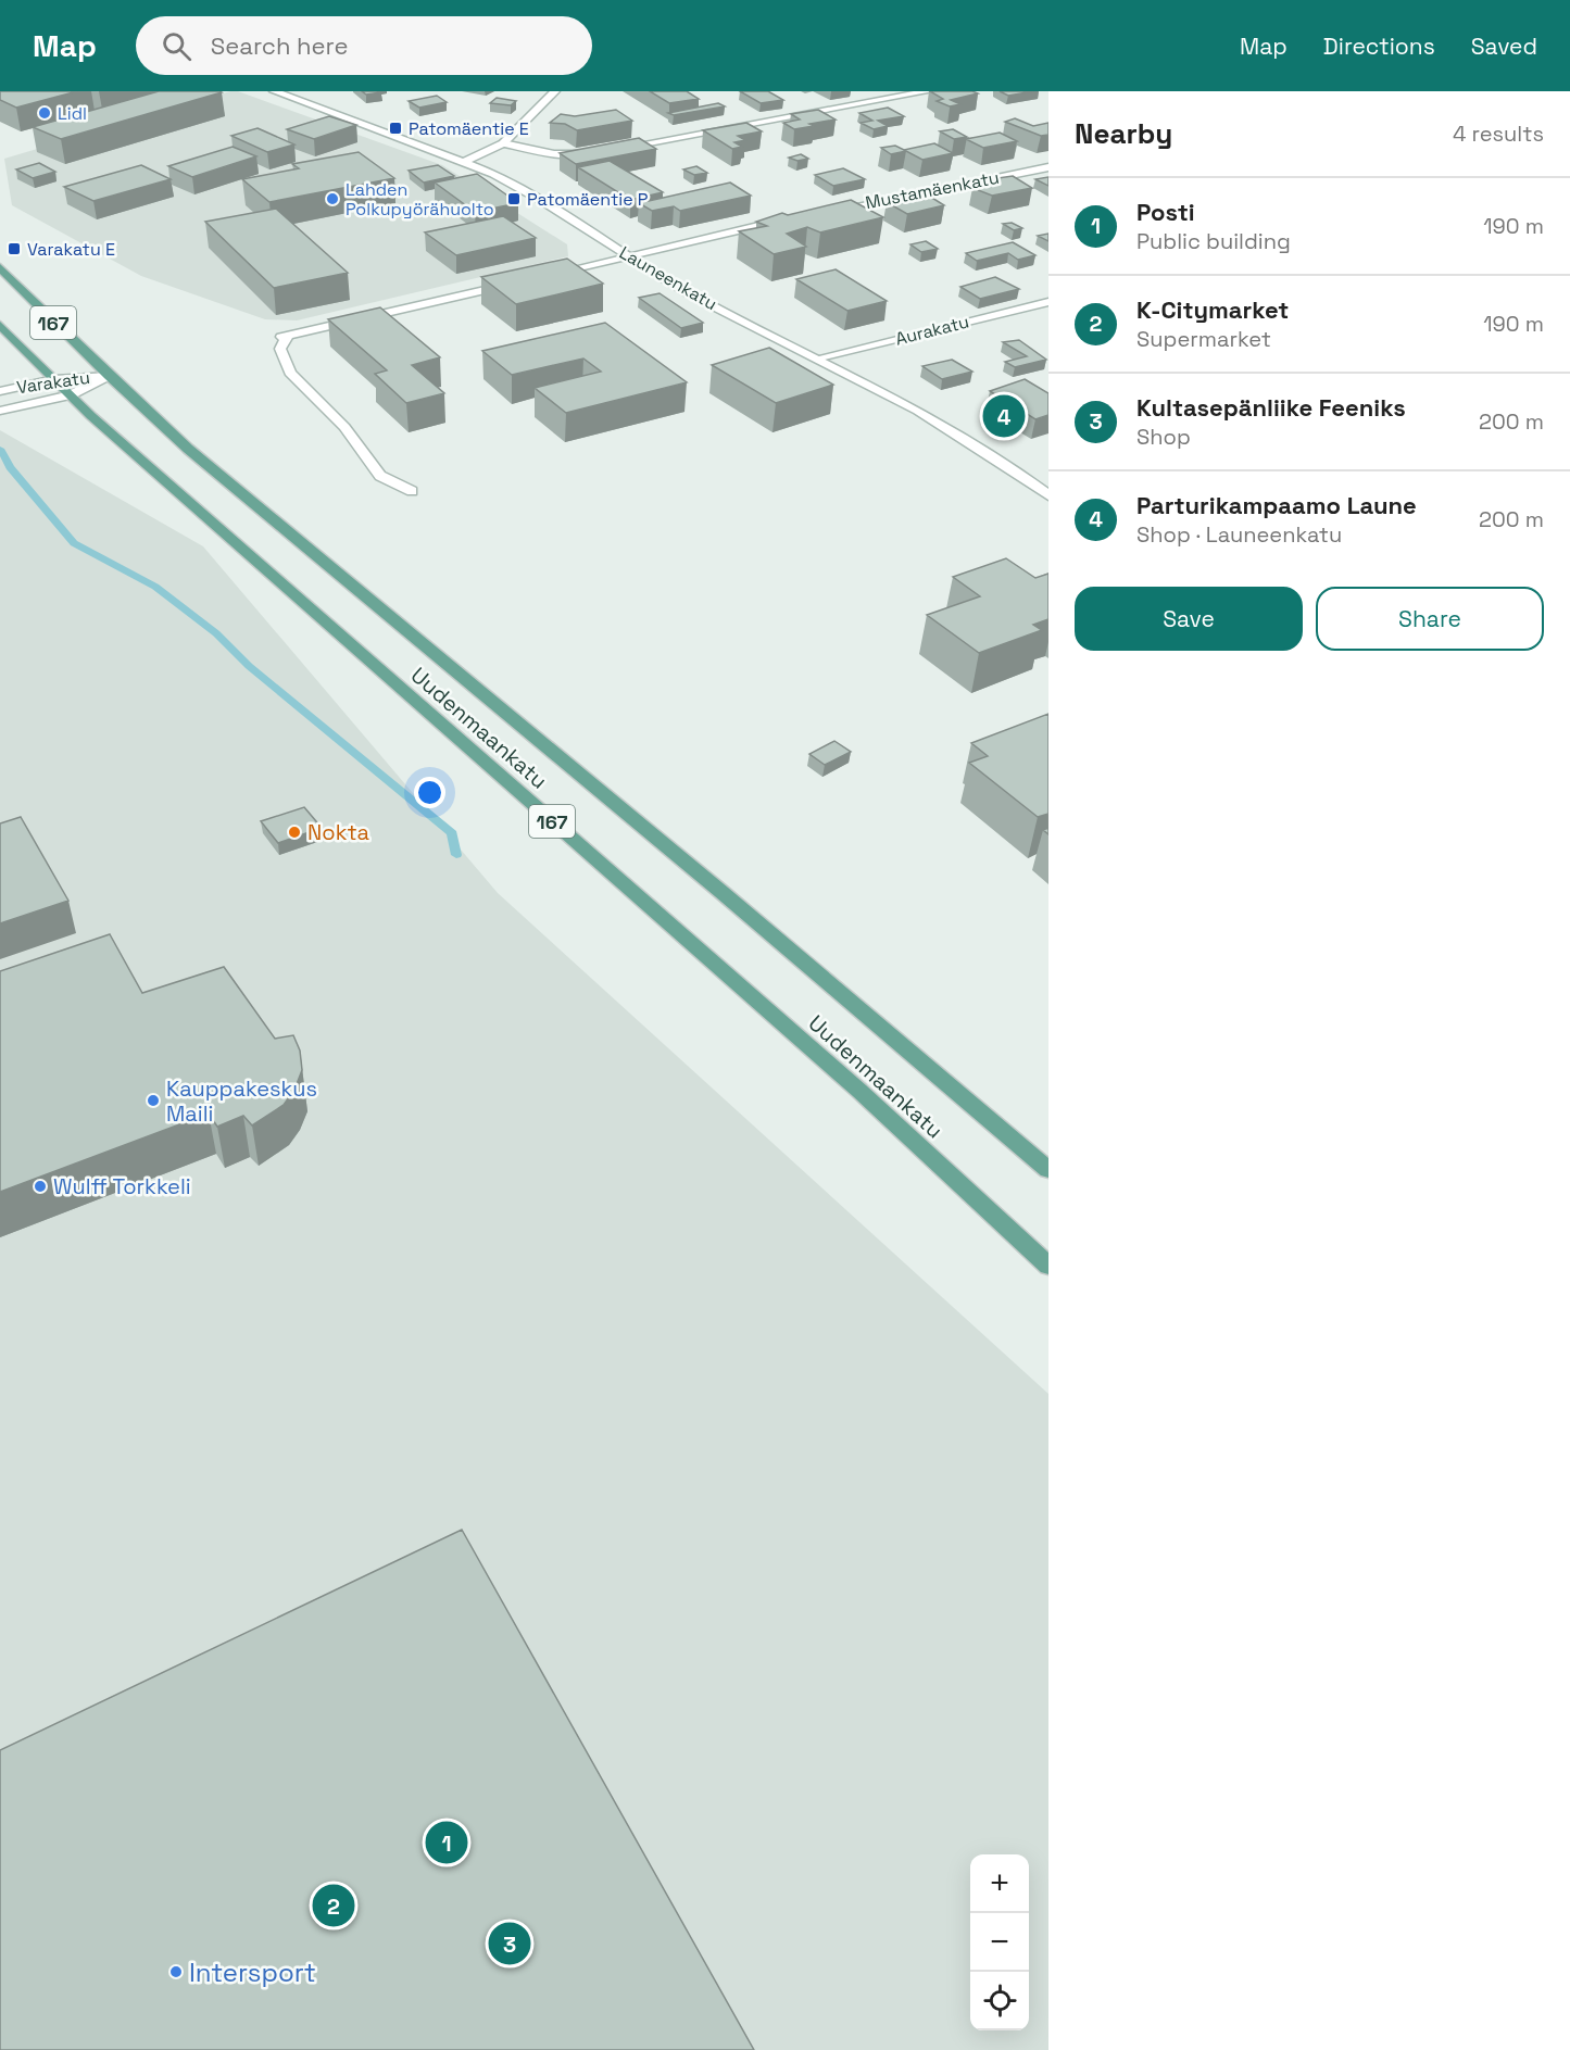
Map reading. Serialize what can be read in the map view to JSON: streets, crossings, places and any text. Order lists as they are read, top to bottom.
{
  "streets": {
    "main road": ["167", "Uudenmaankatu"],
    "street": [
      "Mustamäenkatu",
      "Launeenkatu",
      "Aurakatu",
      "Varakatu"
    ]
  },
  "crossings": [
    ["Launeenkatu", "Aurakatu"],
    ["Varakatu", "Uudenmaankatu"]
  ],
  "places": {
    "other": [
      "Lidl",
      "Lahden Polkupyörähuolto",
      "Nokta",
      "Kauppakeskus Maili",
      "Wulff Torkkeli",
      "Intersport"
    ],
    "transit": ["Patomäentie E", "Patomäentie P", "Varakatu E"]
  },
  "page": {
    "header": "Map",
    "search": "Search here",
    "nav": ["Map", "Directions", "Saved"],
    "heading": ["Nearby", "4 results"],
    "list": [
      {
        "mark": "1",
        "name": "Posti",
        "note": "Public building",
        "value": "190 m"
      },
      {
        "mark": "2",
        "name": "K-Citymarket",
        "note": "Supermarket",
        "value": "190 m"
      },
      {
        "mark": "3",
        "name": "Kultasepänliike Feeniks",
        "note": "Shop",
        "value": "200 m"
      },
      {
        "mark": "4",
        "name": "Parturikampaamo Laune",
        "note": "Shop · Launeenkatu",
        "value": "200 m"
      }
    ],
    "pins": [
      "4",
      "1",
      "2",
      "3"
    ],
    "buttons": ["Save", "Share"],
    "map_buttons": ["+", "−"]
  }
}
